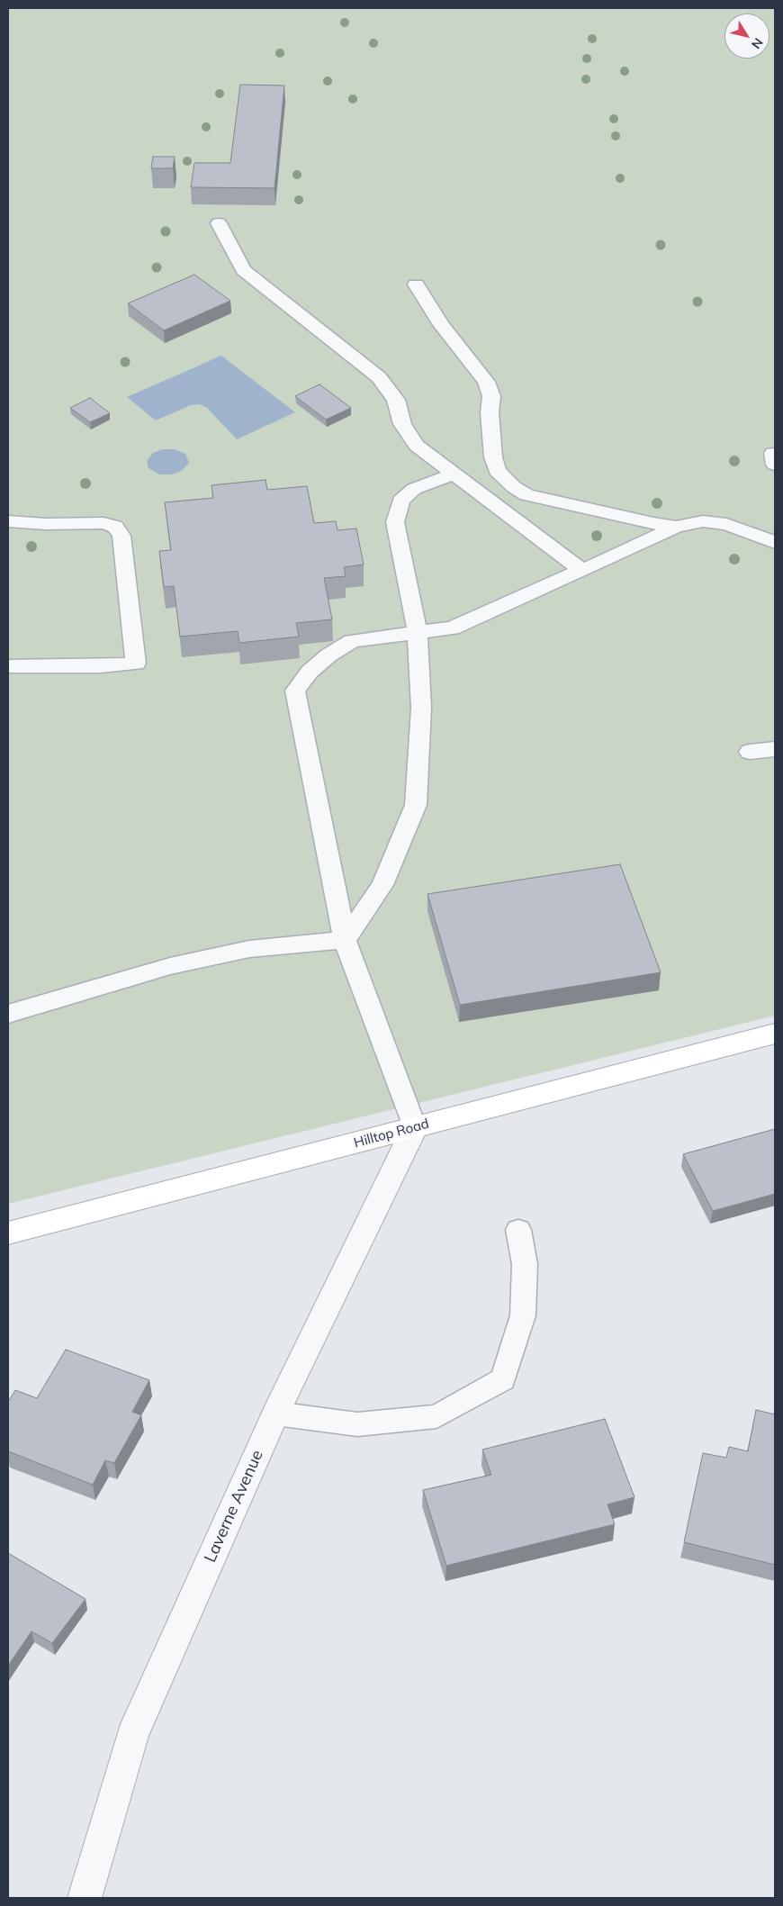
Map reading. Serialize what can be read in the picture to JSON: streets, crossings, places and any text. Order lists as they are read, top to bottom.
{
  "streets": {
    "street": ["Hilltop Road", "Laverne Avenue"]
  },
  "crossings": [
    ["Hilltop Road", "Laverne Avenue"]
  ],
  "north": "bottom right"
}
